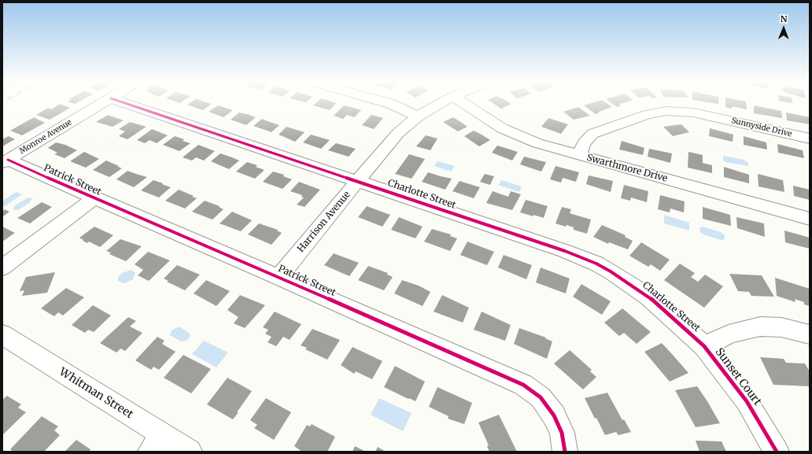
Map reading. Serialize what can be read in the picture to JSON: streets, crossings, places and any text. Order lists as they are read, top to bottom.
{
  "streets": {
    "street": [
      "Sunnyside Drive",
      "Monroe Avenue",
      "Swarthmore Drive",
      "Patrick Street",
      "Charlotte Street",
      "Harrison Avenue",
      "Sunset Court",
      "Whitman Street"
    ]
  },
  "crossings": [
    ["Sunnyside Drive", "Swarthmore Drive"],
    ["Monroe Avenue", "Patrick Street"],
    ["Patrick Street", "Harrison Avenue"],
    ["Charlotte Street", "Harrison Avenue"],
    ["Charlotte Street", "Sunset Court"]
  ],
  "north": "top"
}
